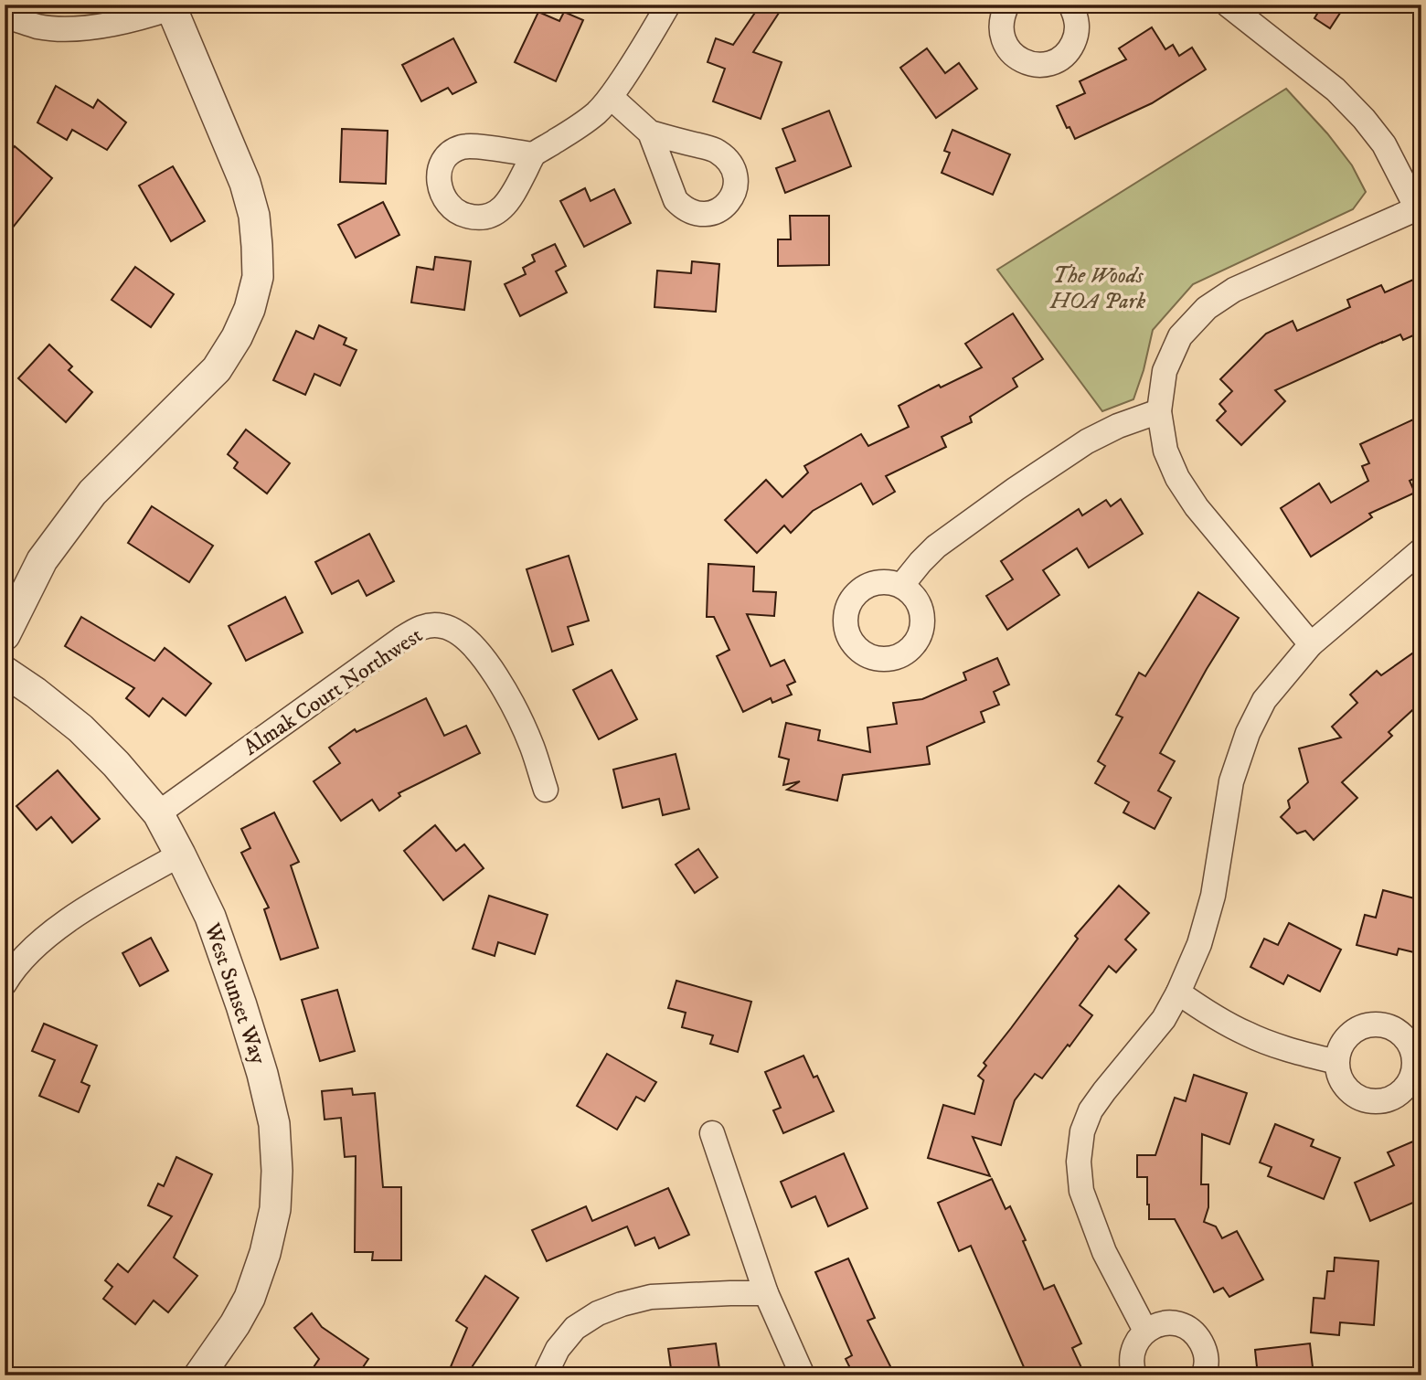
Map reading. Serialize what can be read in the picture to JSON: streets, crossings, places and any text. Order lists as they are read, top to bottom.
{
  "streets": {
    "street": ["Almak Court Northwest", "West Sunset Way"]
  },
  "crossings": [
    ["Almak Court Northwest", "West Sunset Way"]
  ],
  "parks": ["The Woods HOA Park"]
}
